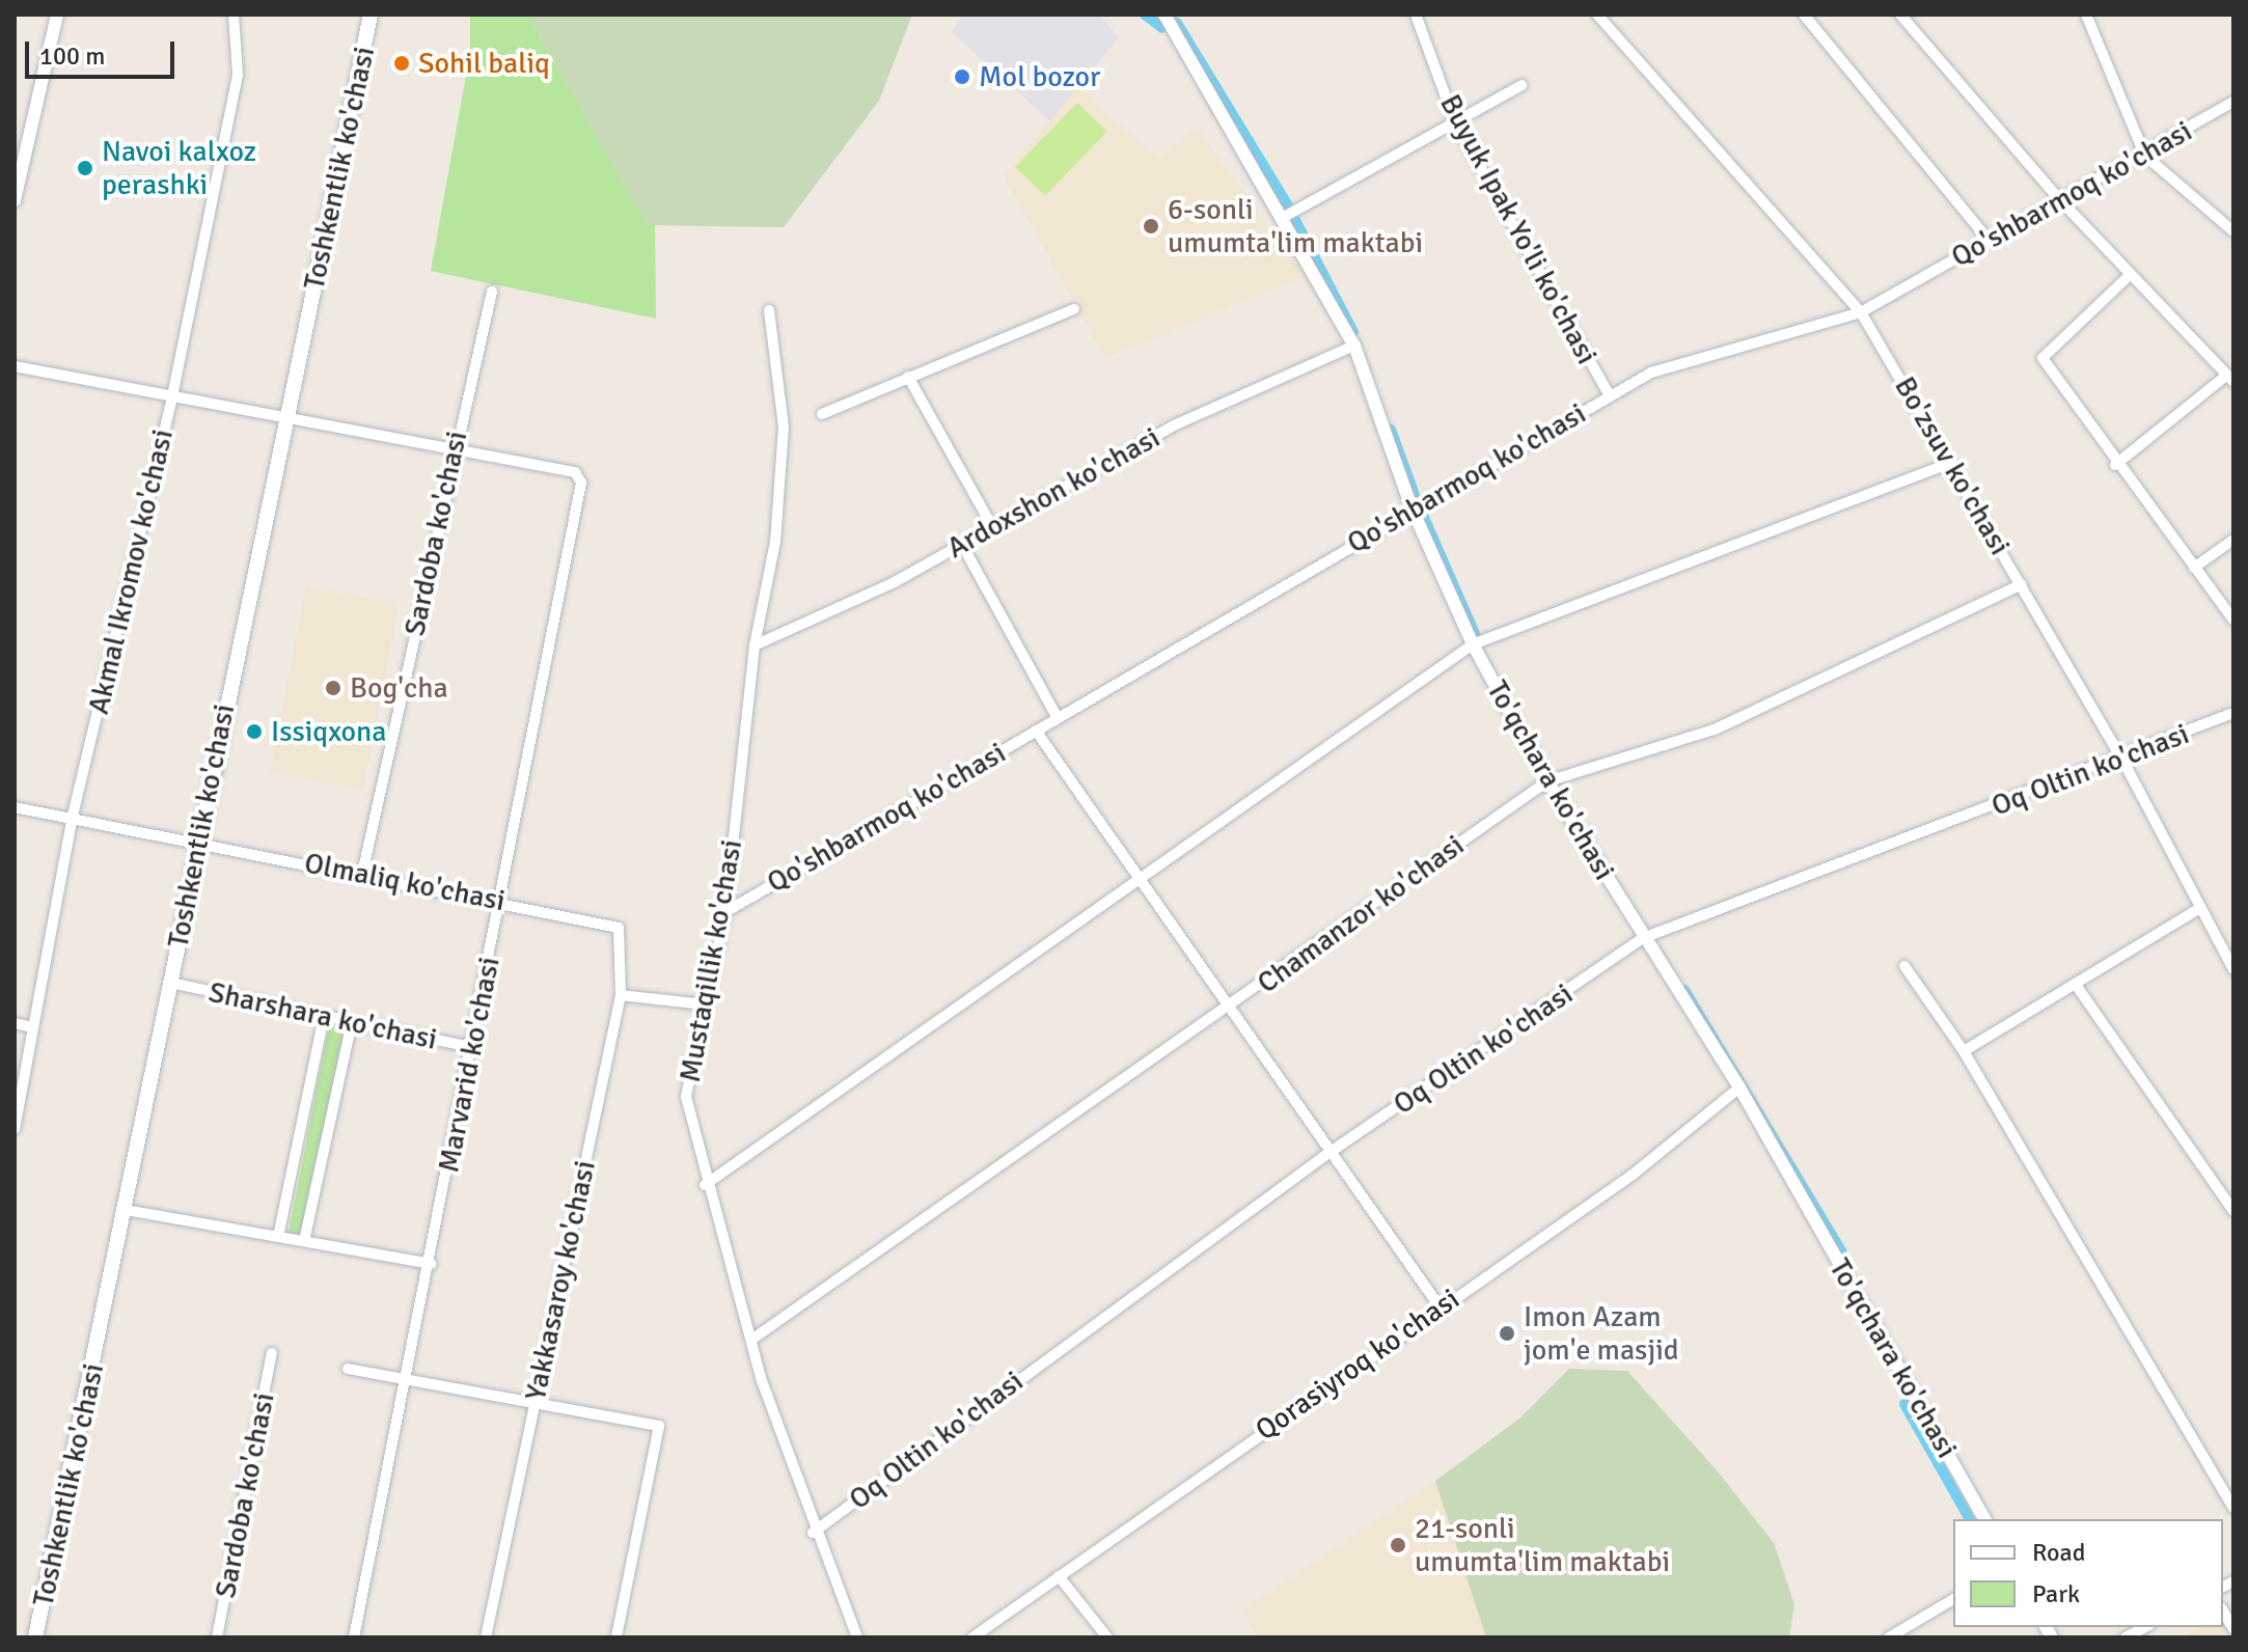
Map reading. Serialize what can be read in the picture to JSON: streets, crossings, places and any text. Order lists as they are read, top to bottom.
{
  "streets": {
    "main road": ["Toshkentlik ko'chasi"],
    "street": [
      "Qo'shbarmoq ko'chasi",
      "Buyuk Ipak Yo'li ko'chasi",
      "Bo'zsuv ko'chasi",
      "Ardoxshon ko'chasi",
      "Sardoba ko'chasi",
      "Akmal Ikromov ko'chasi",
      "Oq Oltin ko'chasi",
      "To'qchara ko'chasi",
      "Olmaliq ko'chasi",
      "Chamanzor ko'chasi",
      "Mustaqillik ko'chasi",
      "Sharshara ko'chasi",
      "Marvarid ko'chasi",
      "Yakkasaroy ko'chasi",
      "Qorasiyroq ko'chasi"
    ]
  },
  "crossings": [
    ["Toshkentlik ko'chasi", "Olmaliq ko'chasi"],
    ["Toshkentlik ko'chasi", "Sharshara ko'chasi"],
    ["Qo'shbarmoq ko'chasi", "Buyuk Ipak Yo'li ko'chasi"],
    ["Qo'shbarmoq ko'chasi", "Bo'zsuv ko'chasi"],
    ["Qo'shbarmoq ko'chasi", "To'qchara ko'chasi"],
    ["Qo'shbarmoq ko'chasi", "Mustaqillik ko'chasi"],
    ["Bo'zsuv ko'chasi", "Oq Oltin ko'chasi"],
    ["Bo'zsuv ko'chasi", "Chamanzor ko'chasi"],
    ["Ardoxshon ko'chasi", "To'qchara ko'chasi"],
    ["Ardoxshon ko'chasi", "Mustaqillik ko'chasi"],
    ["Sardoba ko'chasi", "Olmaliq ko'chasi"],
    ["Sardoba ko'chasi", "Marvarid ko'chasi"],
    ["Akmal Ikromov ko'chasi", "Olmaliq ko'chasi"],
    ["Oq Oltin ko'chasi", "To'qchara ko'chasi"],
    ["Oq Oltin ko'chasi", "Mustaqillik ko'chasi"],
    ["To'qchara ko'chasi", "Chamanzor ko'chasi"],
    ["To'qchara ko'chasi", "Qorasiyroq ko'chasi"],
    ["Olmaliq ko'chasi", "Marvarid ko'chasi"],
    ["Olmaliq ko'chasi", "Yakkasaroy ko'chasi"],
    ["Chamanzor ko'chasi", "Mustaqillik ko'chasi"],
    ["Sharshara ko'chasi", "Marvarid ko'chasi"]
  ],
  "places": [
    "Sohil baliq",
    "Mol bozor",
    "Navoi kalxoz perashki",
    "6-sonli umumta'lim maktabi",
    "Bog'cha",
    "Issiqxona",
    "Imon Azam jom'e masjid",
    "21-sonli umumta'lim maktabi"
  ],
  "legend": ["Road", "Park"],
  "scale_bar": "100 m"
}
